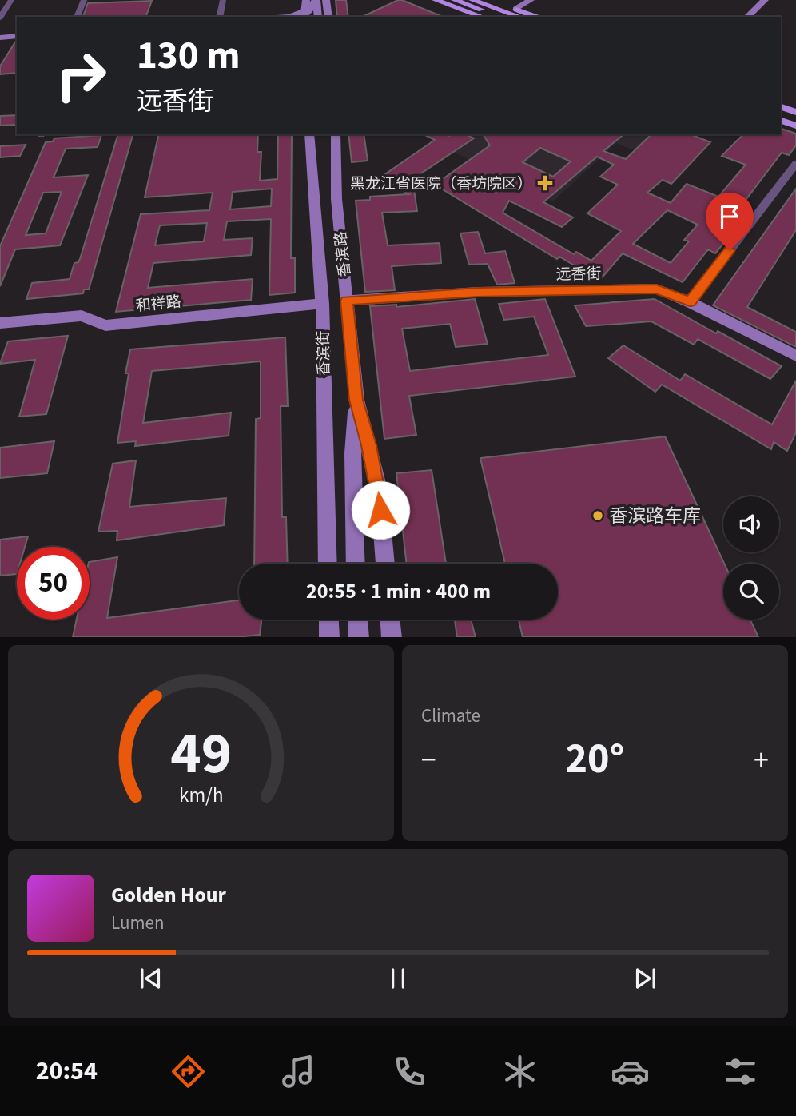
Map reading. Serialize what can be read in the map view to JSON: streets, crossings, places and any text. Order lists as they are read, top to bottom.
{
  "streets": {
    "main road": [
      "香滨路",
      "远香街",
      "和祥路",
      "香滨街"
    ]
  },
  "crossings": [
    ["香滨路", "远香街"],
    ["和祥路", "香滨街"]
  ],
  "places": {
    "health": ["黑龙江省医院（香坊院区）"],
    "other": ["香滨路车库"]
  },
  "page": {
    "turn": ["130 m", "远香街"],
    "limit": "50",
    "trip": "20:55 · 1 min · 400 m",
    "tile": "Climate",
    "heat": ["−", "20°", "+"],
    "song": ["Golden Hour", "Lumen"],
    "tabs": "20:54",
    "gauge": ["49", "km/h"]
  }
}
